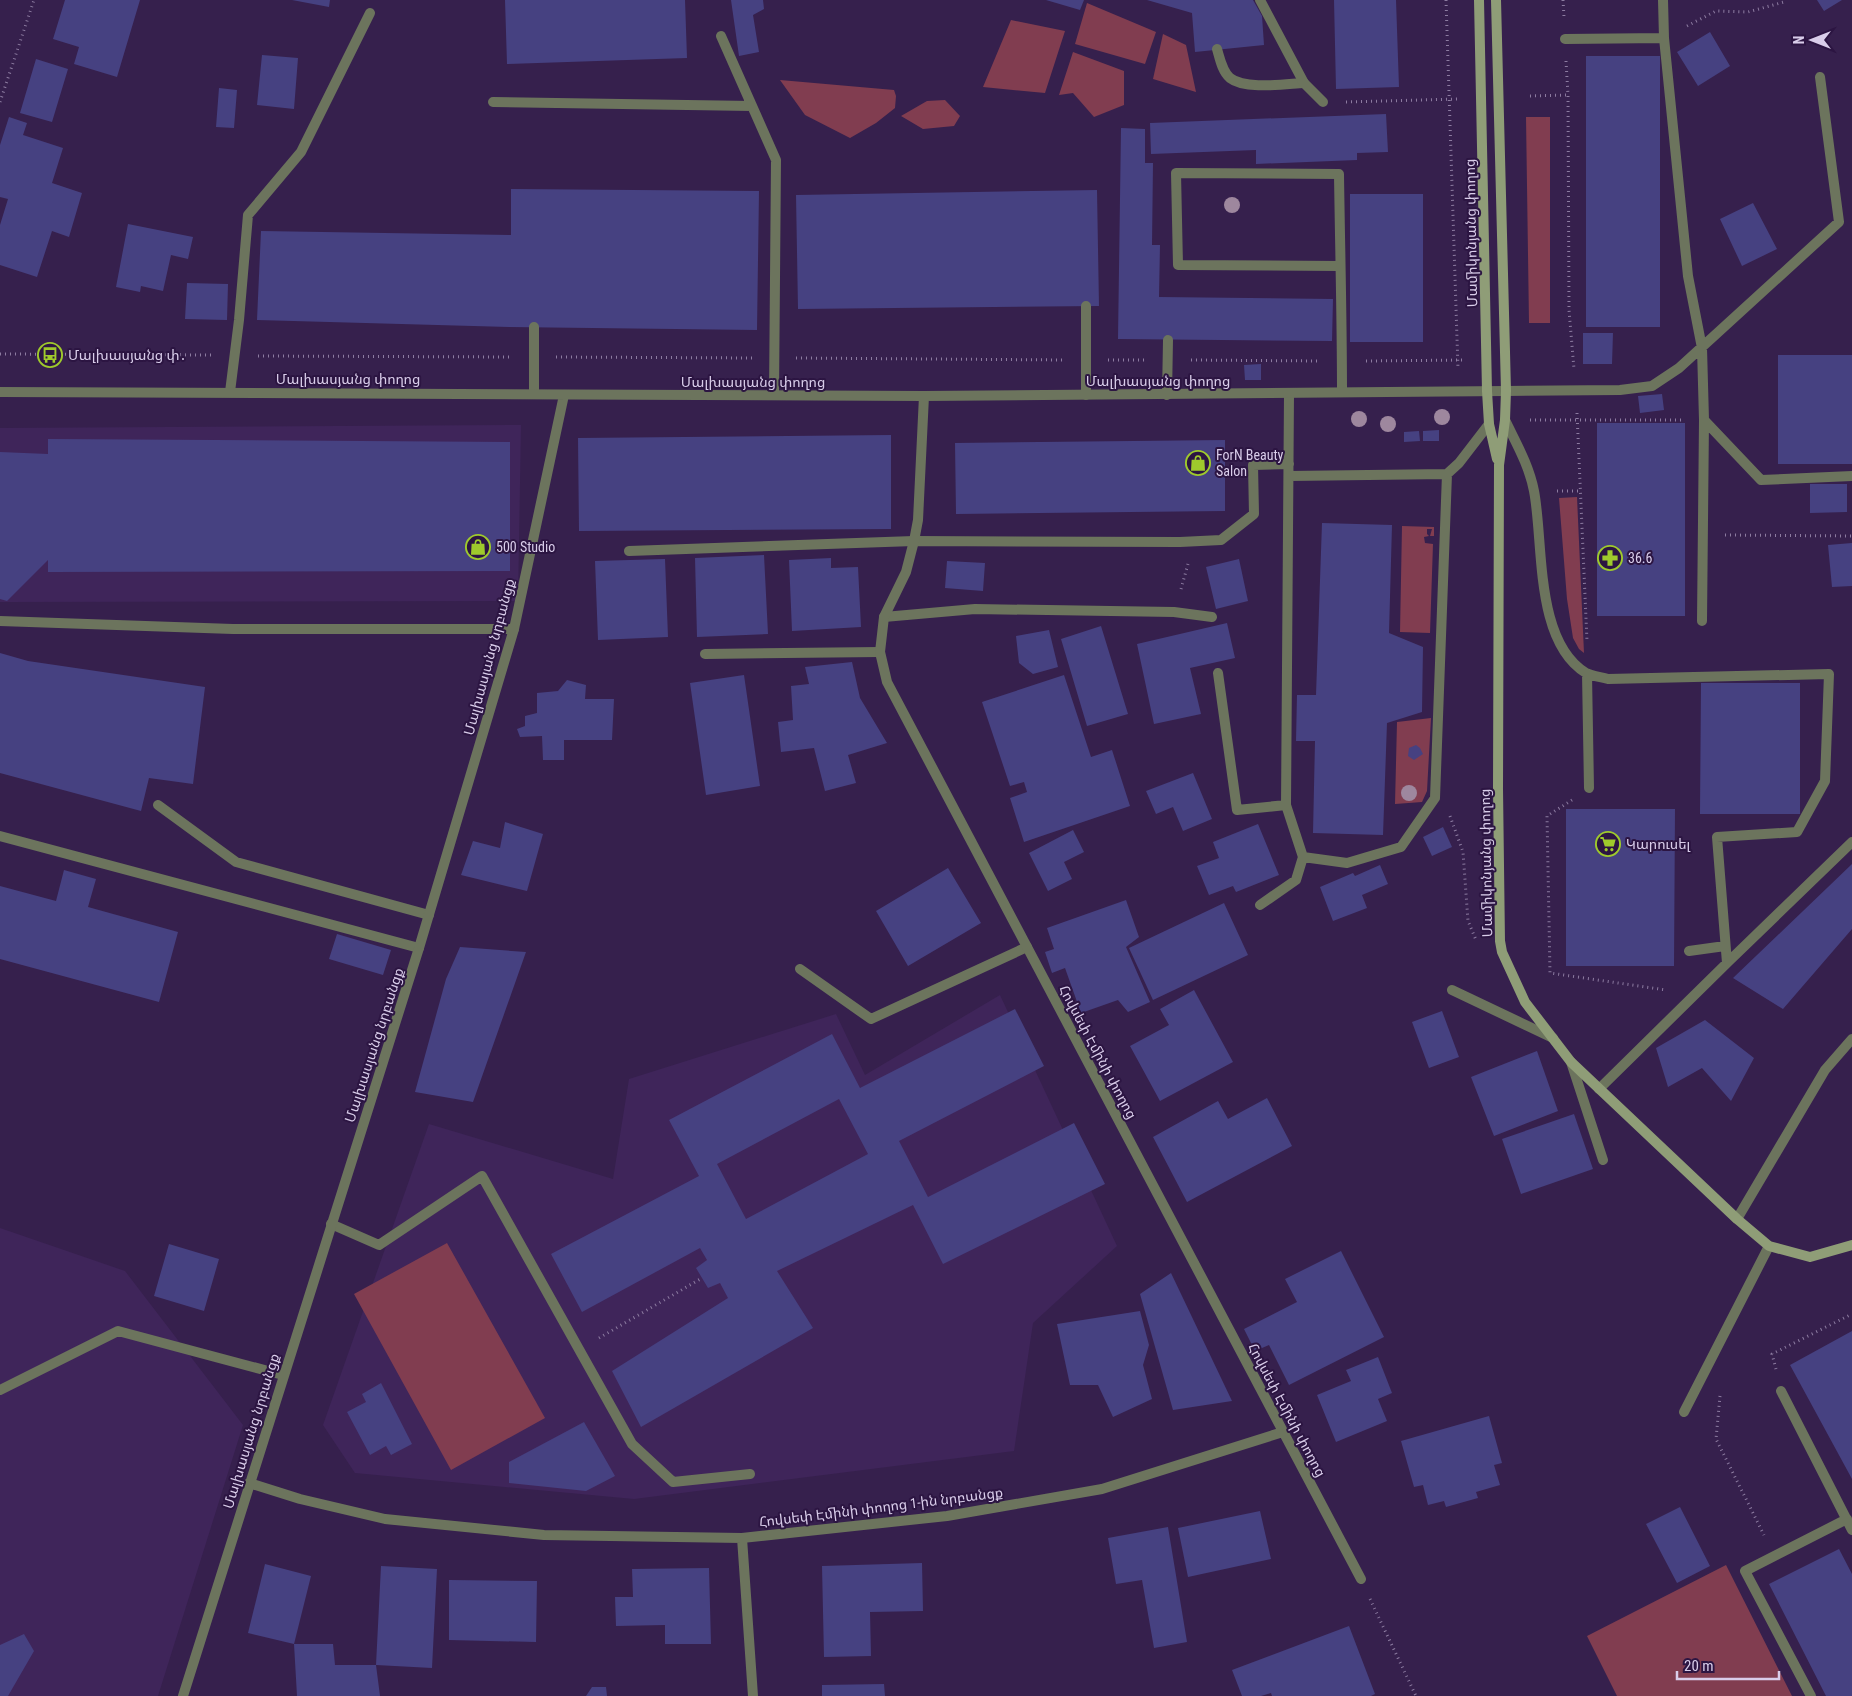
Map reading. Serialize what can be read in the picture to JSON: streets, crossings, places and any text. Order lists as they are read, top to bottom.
{
  "streets": {
    "street": [
      "Մամիկոնյանց փողոց",
      "Մալխասյանց փողոց",
      "Մալխասյանց նրբանցք",
      "Հովսեփ Էմինի փողոց",
      "Հովսեփ Էմինի փողոց 1-ին նրբանցք"
    ]
  },
  "crossings": [
    ["Մամիկոնյանց փողոց", "Մալխասյանց փողոց"],
    ["Մալխասյանց փողոց", "Մալխասյանց նրբանցք"],
    ["Մալխասյանց փողոց", "Հովսեփ Էմինի փողոց"],
    ["Մալխասյանց նրբանցք", "Հովսեփ Էմինի փողոց 1-ին նրբանցք"],
    ["Հովսեփ Էմինի փողոց", "Հովսեփ Էմինի փողոց 1-ին նրբանցք"]
  ],
  "places": {
    "bus stop": ["Մալխասյանց փ․"],
    "shop": ["ForN Beauty Salon", "500 Studio"],
    "pharmacy": ["36.6"],
    "supermarket": ["Կարուսել"]
  },
  "scale_bar": "20 m",
  "north": "left"
}
